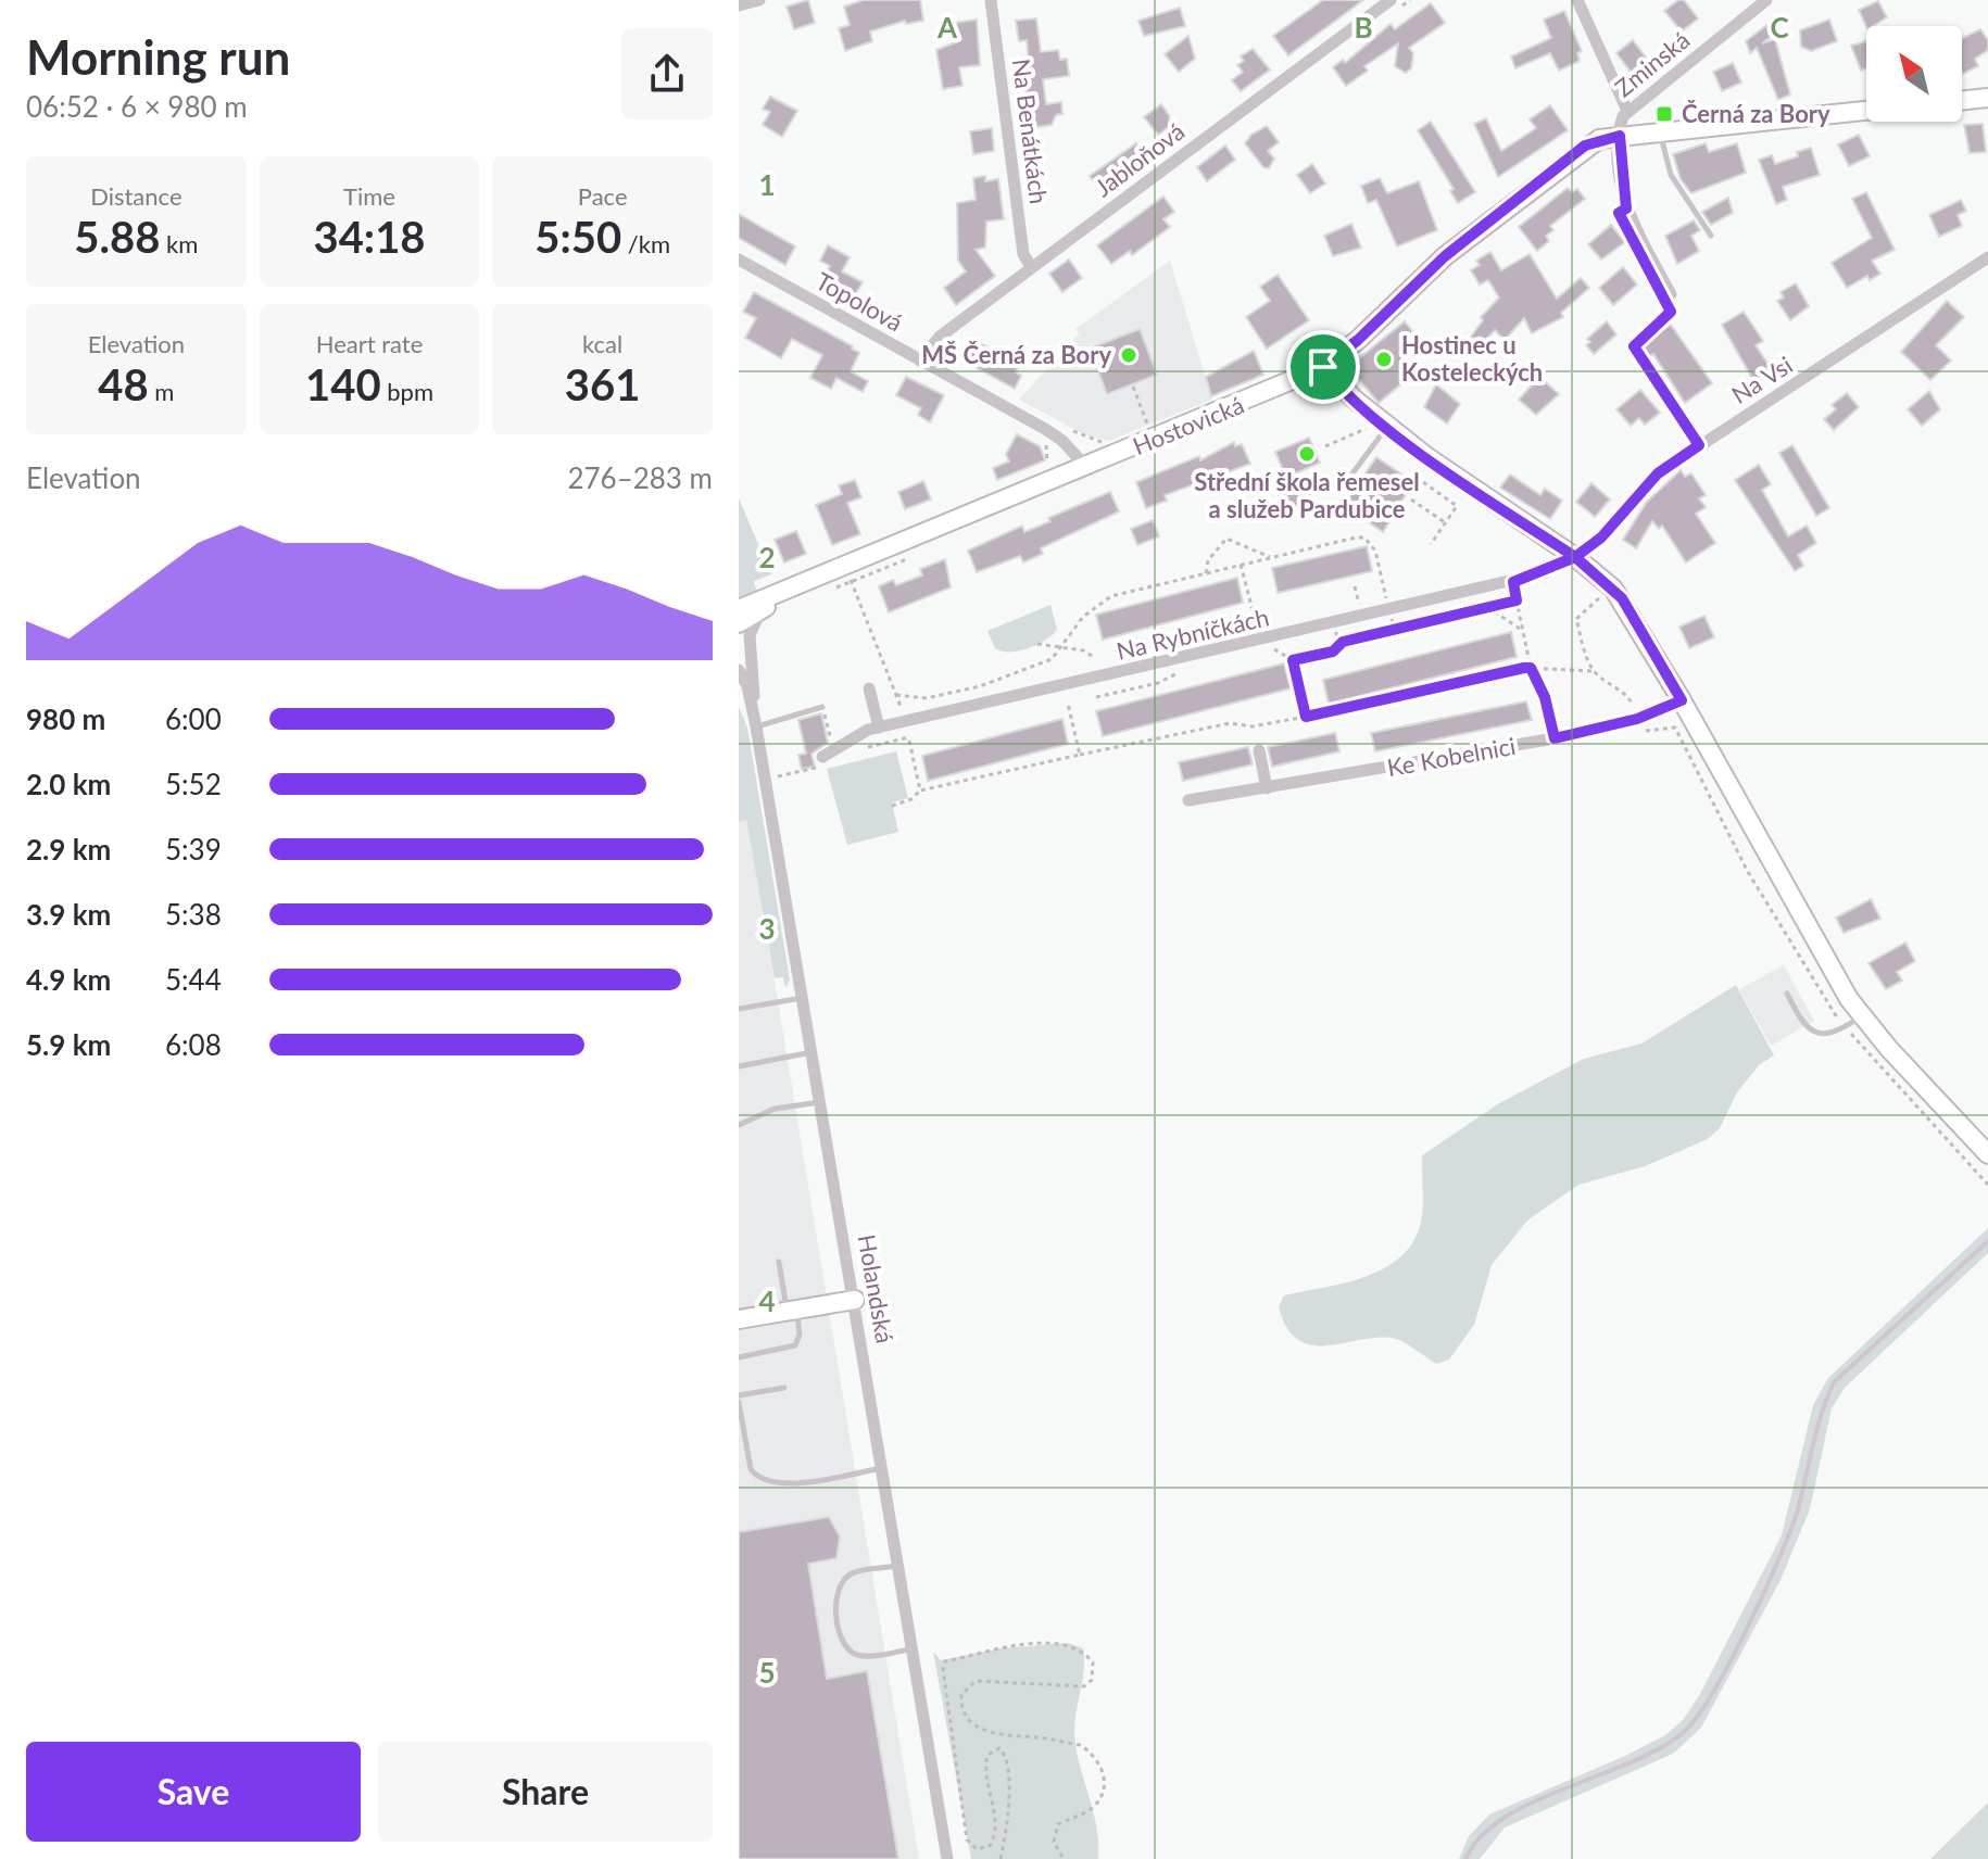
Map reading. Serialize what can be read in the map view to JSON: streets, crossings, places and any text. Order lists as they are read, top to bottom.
{
  "streets": {
    "main road": ["Hostovická"],
    "street": [
      "Zminská",
      "Na Benátkách",
      "Jabloňová",
      "Topolová",
      "Na Vsi",
      "Na Rybníčkách",
      "Ke Kobelnici",
      "Holandská"
    ]
  },
  "crossings": [
    ["Zminská", "Hostovická"],
    ["Na Benátkách", "Jabloňová"],
    ["Jabloňová", "Topolová"],
    ["Topolová", "Hostovická"],
    ["Na Vsi", "Na Rybníčkách"],
    ["Hostovická", "Holandská"]
  ],
  "places": {
    "transit": ["Černá za Bory"],
    "other": ["MŠ Černá za Bory", "Hostinec u Kosteleckých", "Střední škola řemesel a služeb Pardubice"]
  },
  "north": "top left",
  "page": {
    "heading": ["Morning run", "06:52 · 6 × 980 m"],
    "stats": [
      ["Distance", "5.88 km"],
      ["Time", "34:18"],
      ["Pace", "5:50 /km"],
      ["Elevation", "48 m"],
      ["Heart rate", "140 bpm"],
      ["kcal", "361"]
    ],
    "chart": ["Elevation", "276–283 m"],
    "list": [
      {
        "name": "980 m",
        "note": "6:00"
      },
      {
        "name": "2.0 km",
        "note": "5:52"
      },
      {
        "name": "2.9 km",
        "note": "5:39"
      },
      {
        "name": "3.9 km",
        "note": "5:38"
      },
      {
        "name": "4.9 km",
        "note": "5:44"
      },
      {
        "name": "5.9 km",
        "note": "6:08"
      }
    ],
    "buttons": ["Save", "Share"]
  },
  "grid": {
    "columns": ["A", "B", "C"],
    "rows": [
      "1",
      "2",
      "3",
      "4",
      "5"
    ]
  }
}
